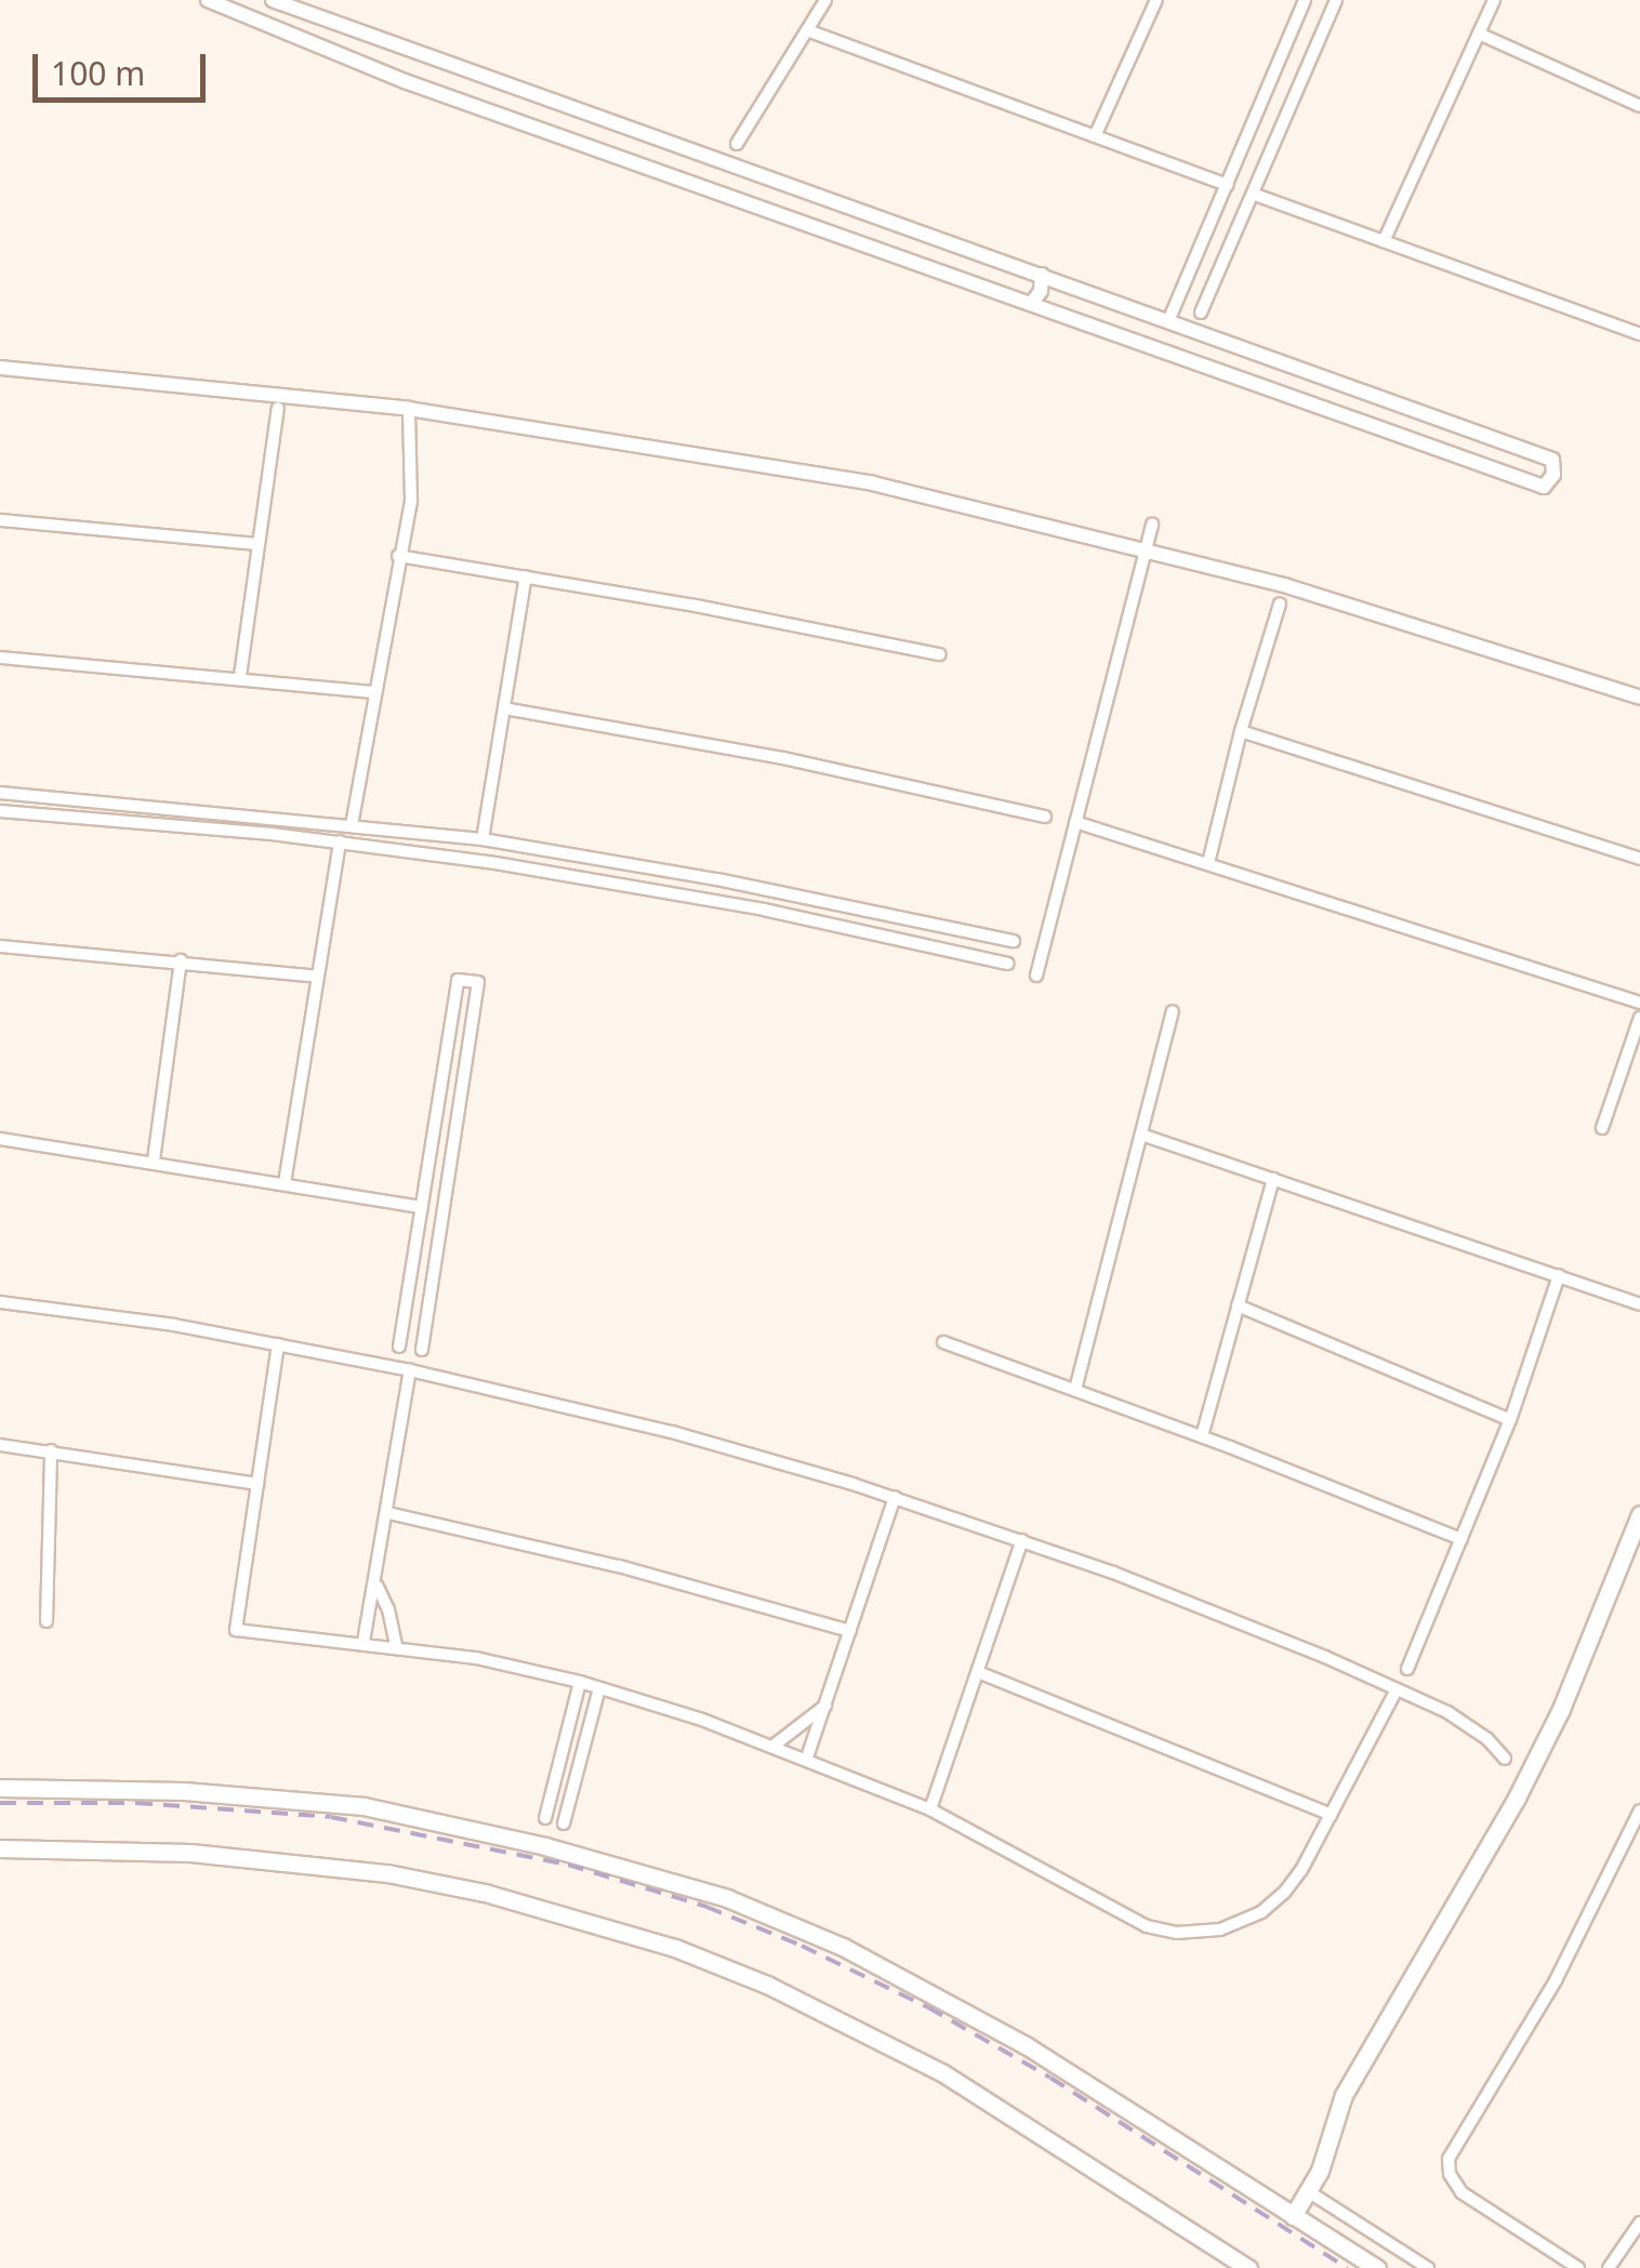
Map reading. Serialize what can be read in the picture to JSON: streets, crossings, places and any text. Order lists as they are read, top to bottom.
{
  "scale_bar": "100 m"
}
